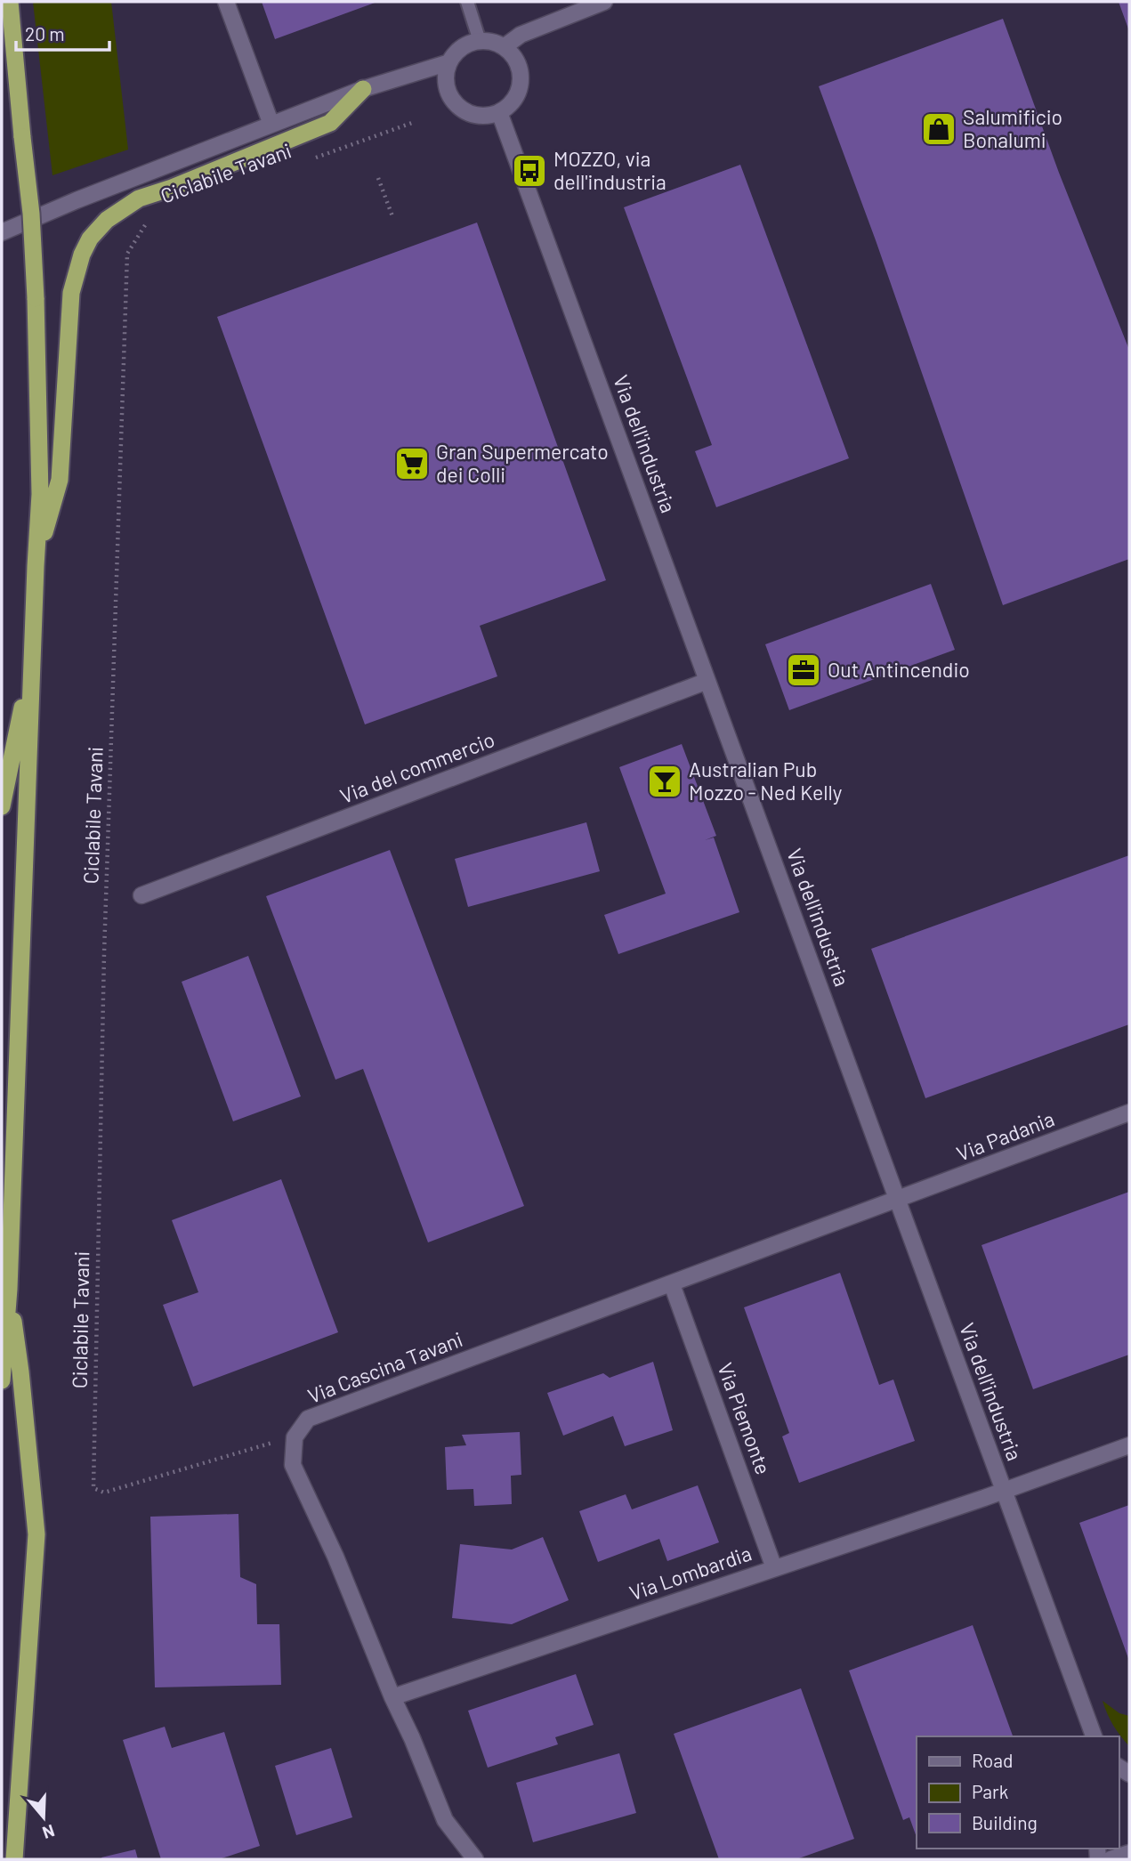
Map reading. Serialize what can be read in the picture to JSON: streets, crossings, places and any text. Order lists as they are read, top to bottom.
{
  "streets": {
    "street": [
      "Via dell'industria",
      "Via del commercio",
      "Via Padania",
      "Via Cascina Tavani",
      "Via Piemonte",
      "Via Lombardia"
    ],
    "path": ["Ciclabile Tavani"]
  },
  "crossings": [
    ["Ciclabile Tavani", "Via Cascina Tavani"],
    ["Via dell'industria", "Via del commercio"],
    ["Via dell'industria", "Via Padania"],
    ["Via dell'industria", "Via Cascina Tavani"],
    ["Via dell'industria", "Via Lombardia"],
    ["Via Padania", "Via Cascina Tavani"],
    ["Via Cascina Tavani", "Via Piemonte"],
    ["Via Piemonte", "Via Lombardia"]
  ],
  "places": {
    "shop": ["Salumificio Bonalumi"],
    "bus stop": ["MOZZO, via dell'industria"],
    "supermarket": ["Gran Supermercato dei Colli"],
    "office": ["Out Antincendio"],
    "bar": ["Australian Pub Mozzo - Ned Kelly"]
  },
  "legend": ["Road", "Park", "Building"],
  "scale_bar": "20 m",
  "north": "bottom"
}
